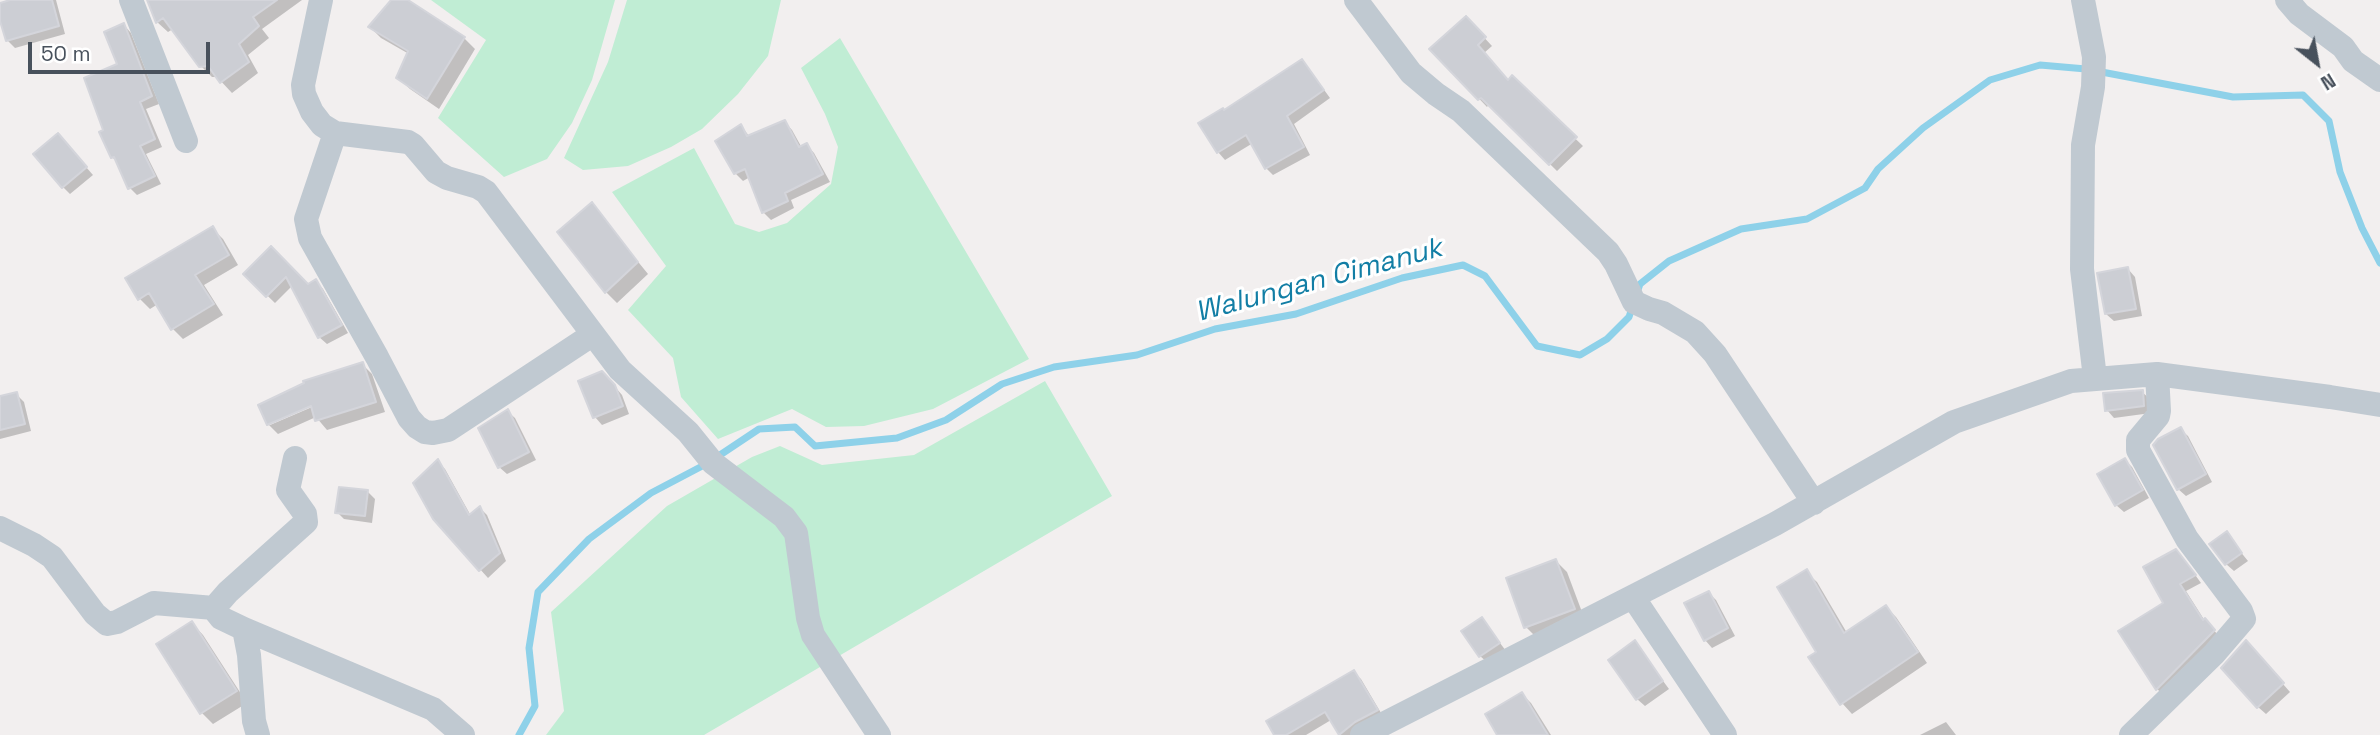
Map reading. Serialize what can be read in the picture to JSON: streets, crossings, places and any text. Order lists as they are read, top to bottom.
{
  "water": ["Walungan Cimanuk"],
  "scale_bar": "50 m",
  "north": "bottom right"
}
